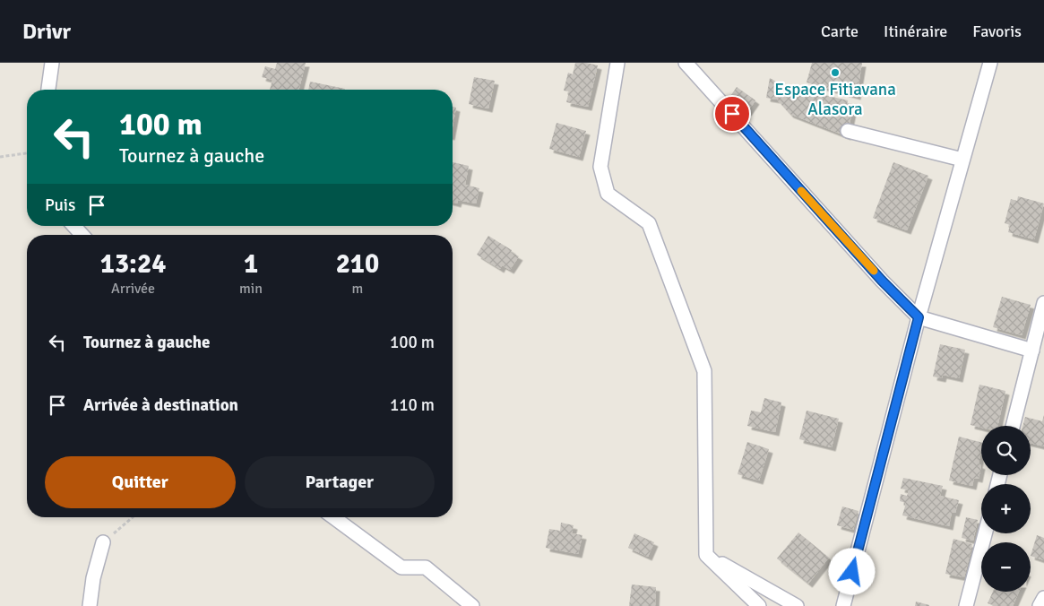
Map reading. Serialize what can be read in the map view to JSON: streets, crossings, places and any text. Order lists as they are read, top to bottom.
{
  "places": ["Espace Fitiavana Alasora"],
  "page": {
    "header": "Drivr",
    "nav": ["Carte", "Itinéraire", "Favoris"],
    "turn": ["100 m", "Tournez à gauche"],
    "then": "Puis",
    "eta": [
      "13:24",
      "Arrivée",
      "1",
      "min",
      "210",
      "m"
    ],
    "list": [
      {
        "name": "Tournez à gauche",
        "value": "100 m"
      },
      {
        "name": "Arrivée à destination",
        "value": "110 m"
      }
    ],
    "map_buttons": ["+", "−"],
    "buttons": ["Quitter", "Partager"]
  }
}
